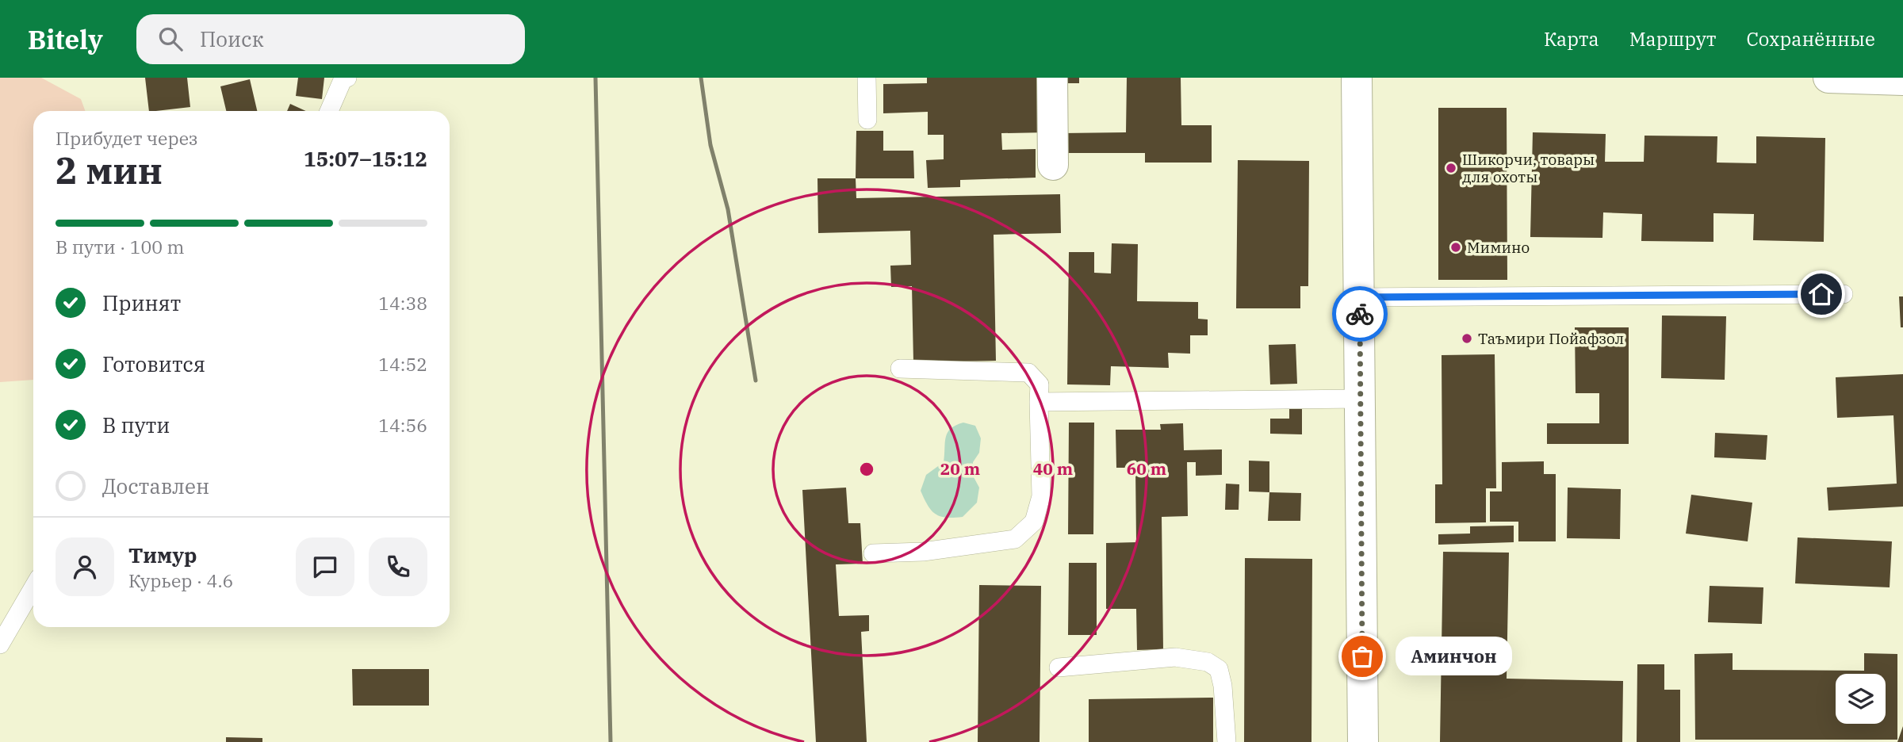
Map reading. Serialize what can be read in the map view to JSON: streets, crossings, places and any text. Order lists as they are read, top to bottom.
{
  "places": [
    "Шикорчи, товары для охоты",
    "Мимино",
    "Таъмири Пойафзол",
    "Аминчон"
  ],
  "page": {
    "header": "Bitely",
    "search": "Поиск",
    "nav": ["Карта", "Маршрут", "Сохранённые"],
    "heading": ["2 мин", "Прибудет через", "15:07–15:12"],
    "panel": ["Тимур", "Курьер · 4.6"],
    "bar": "В пути · 100 m",
    "list": [
      ["Принят", "14:38"],
      ["Готовится", "14:52"],
      ["В пути", "14:56"],
      "Доставлен"
    ],
    "bubble": "Аминчон"
  },
  "rings": ["20 m", "40 m", "60 m"]
}
